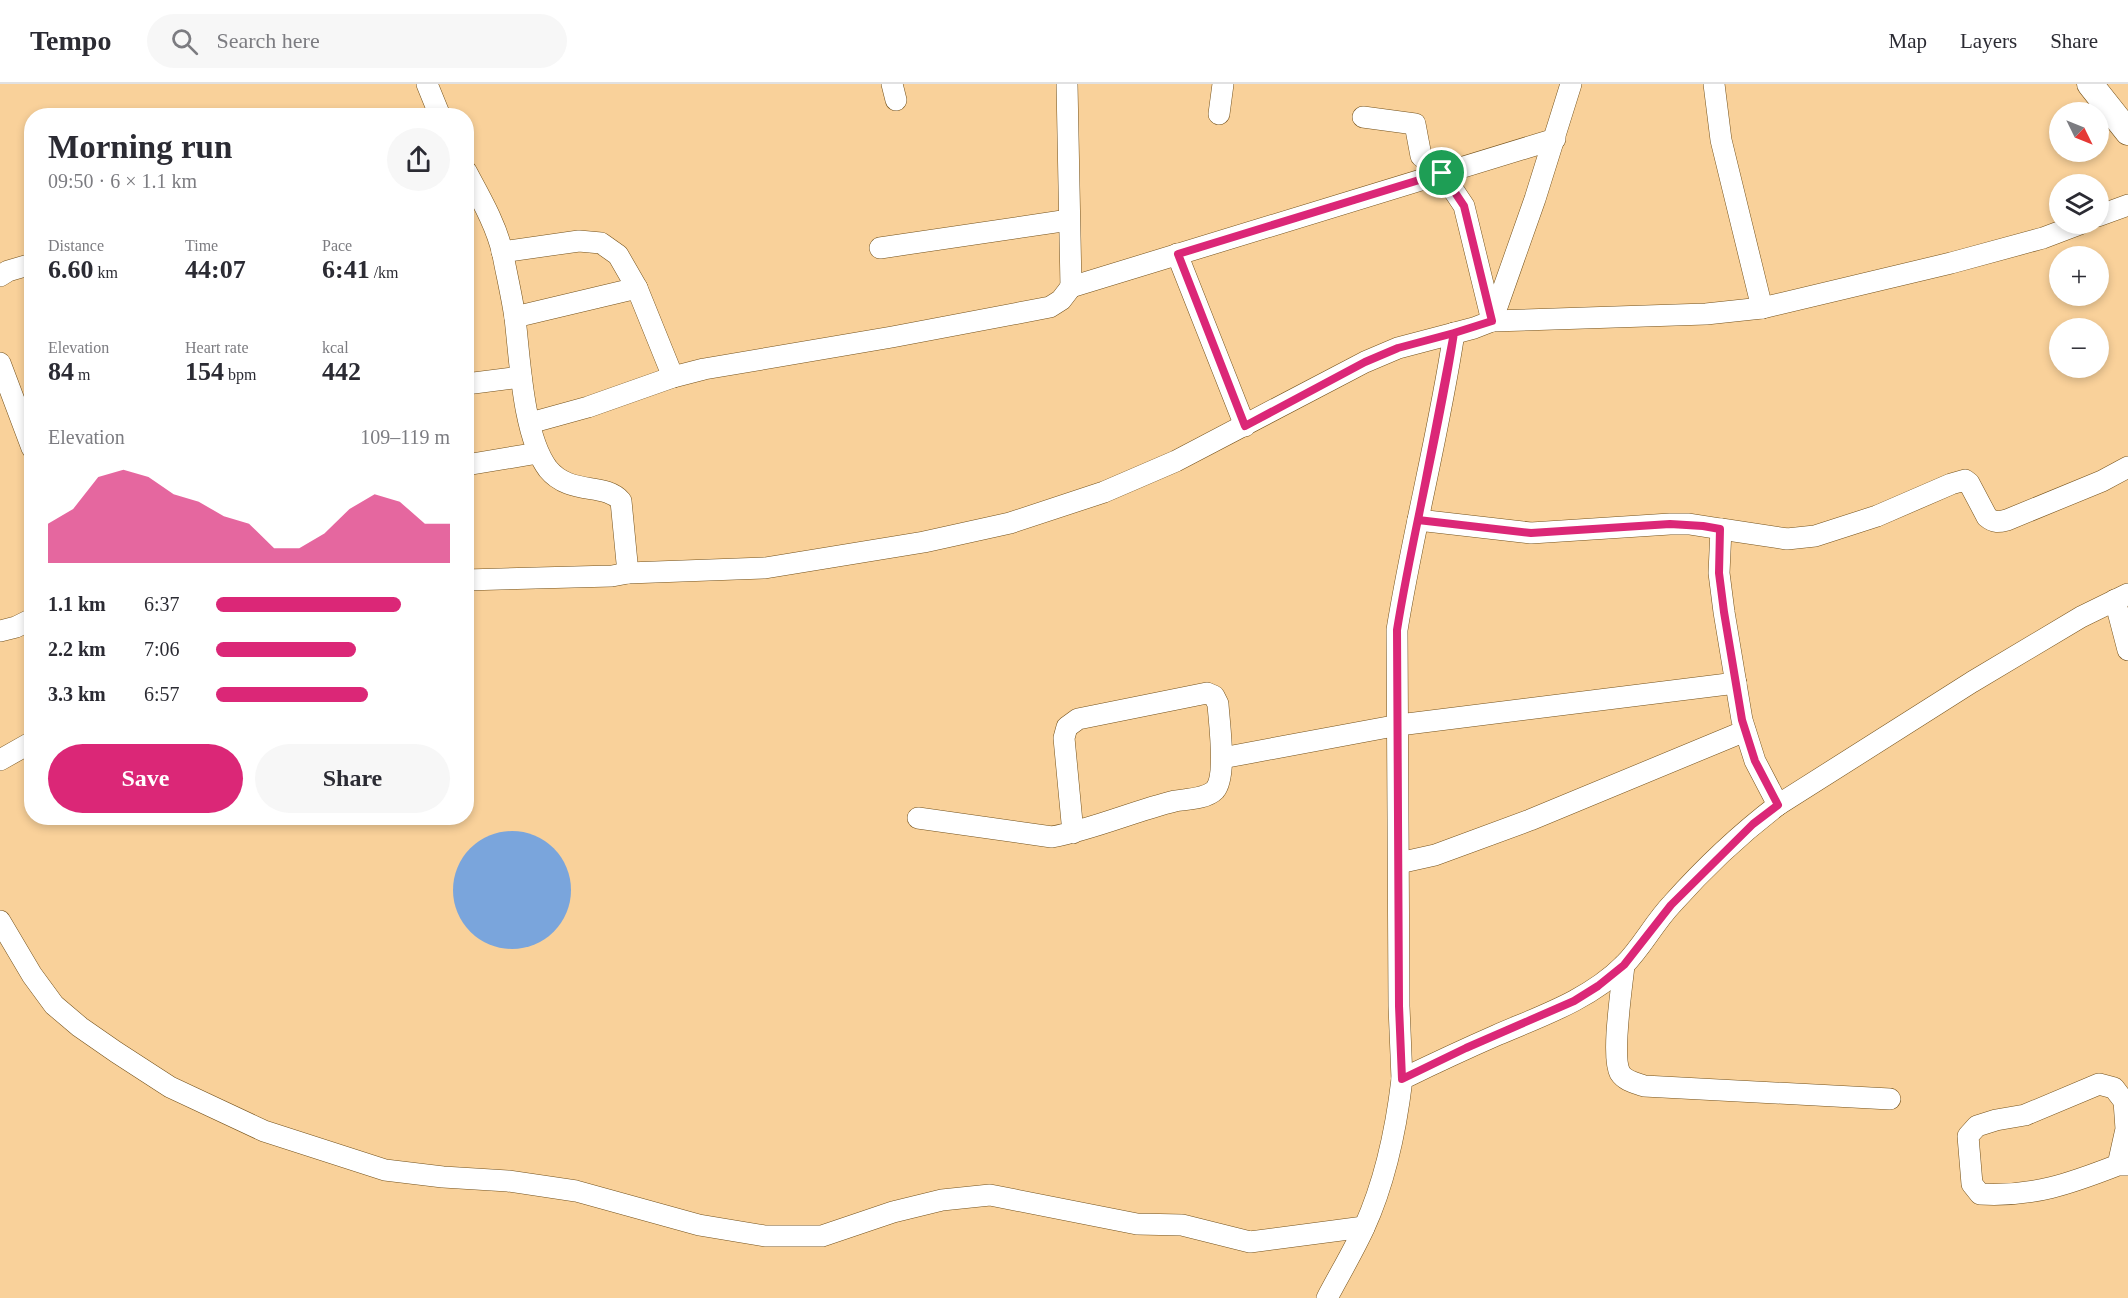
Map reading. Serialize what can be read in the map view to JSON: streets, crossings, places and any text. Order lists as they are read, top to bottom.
{
  "north": "bottom right",
  "page": {
    "header": "Tempo",
    "search": "Search here",
    "nav": ["Map", "Layers", "Share"],
    "map_buttons": ["+", "−"],
    "heading": ["Morning run", "09:50 · 6 × 1.1 km"],
    "stats": [
      ["Distance", "6.60 km"],
      ["Time", "44:07"],
      ["Pace", "6:41 /km"],
      ["Elevation", "84 m"],
      ["Heart rate", "154 bpm"],
      ["kcal", "442"]
    ],
    "chart": ["Elevation", "109–119 m"],
    "list": [
      {
        "name": "1.1 km",
        "note": "6:37"
      },
      {
        "name": "2.2 km",
        "note": "7:06"
      },
      {
        "name": "3.3 km",
        "note": "6:57"
      }
    ],
    "buttons": ["Save", "Share"]
  }
}
